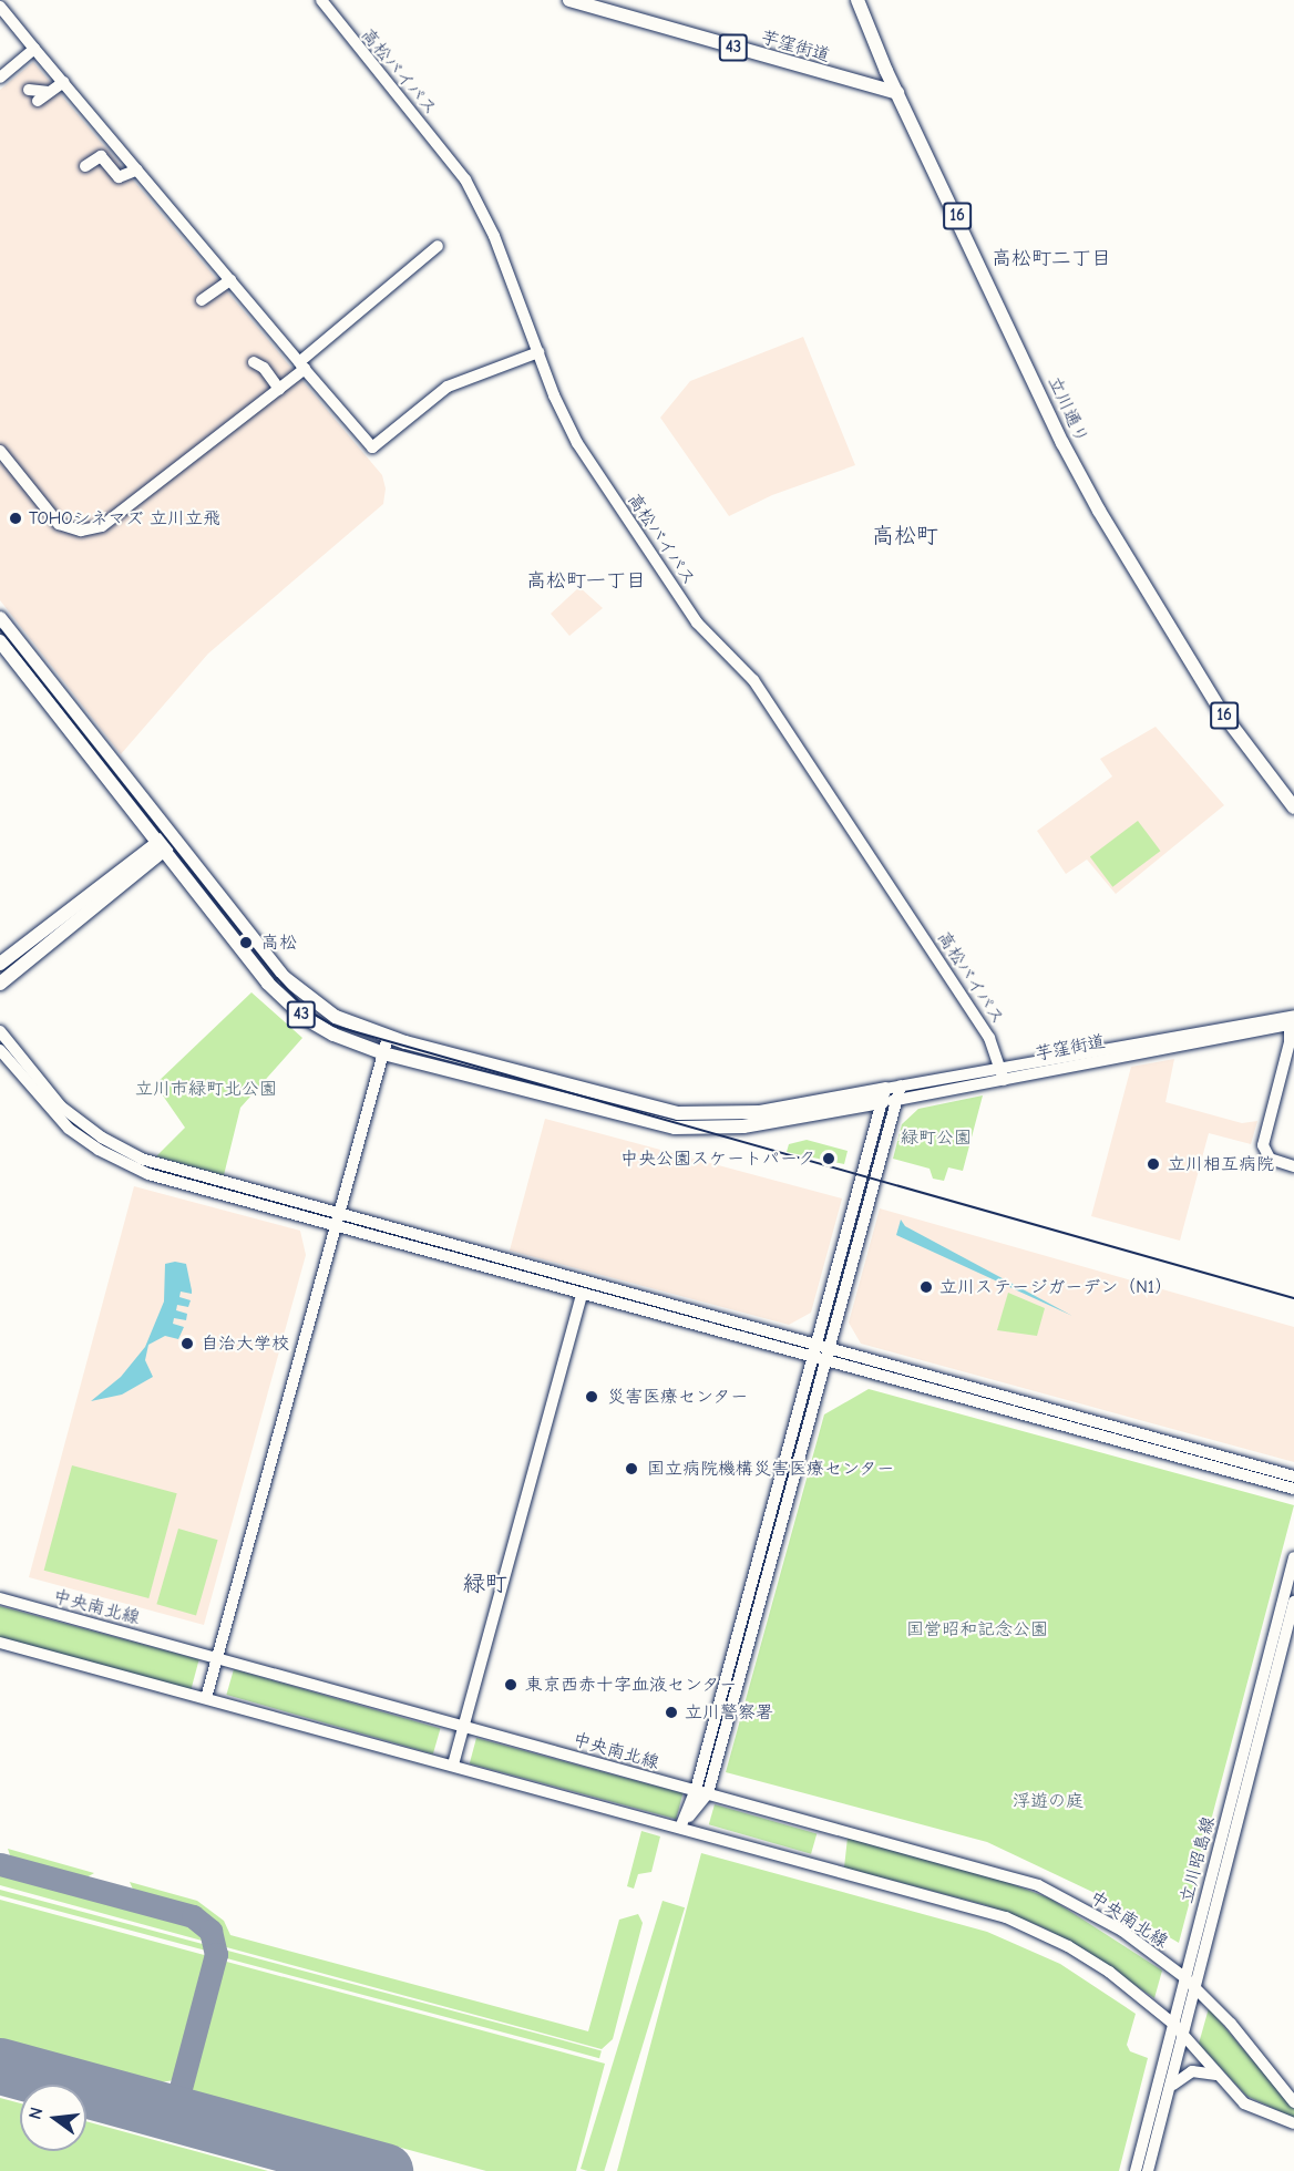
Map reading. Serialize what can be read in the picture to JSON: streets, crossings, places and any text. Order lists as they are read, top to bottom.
{
  "streets": {
    "main road": [
      "芋窪街道",
      "43",
      "16",
      "立川通り"
    ],
    "street": ["高松バイパス", "中央南北線", "立川昭島線"]
  },
  "crossings": [
    ["芋窪街道", "高松バイパス"],
    ["芋窪街道", "立川通り"],
    ["中央南北線", "立川昭島線"]
  ],
  "districts": [
    "高松町二丁目",
    "高松町",
    "高松町一丁目",
    "緑町"
  ],
  "parks": [
    "立川市緑町北公園",
    "緑町公園",
    "国営昭和記念公園",
    "浮遊の庭"
  ],
  "places": [
    "TOHOシネマズ 立川立飛",
    "高松",
    "中央公園スケートパーク",
    "立川相互病院",
    "立川ステージガーデン（N1）",
    "自治大学校",
    "災害医療センター",
    "国立病院機構災害医療センター",
    "東京西赤十字血液センター",
    "立川警察署"
  ],
  "north": "left"
}
